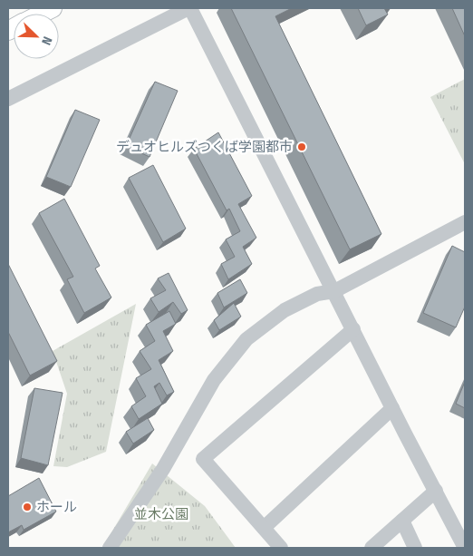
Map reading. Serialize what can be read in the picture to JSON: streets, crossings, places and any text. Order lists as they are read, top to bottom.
{
  "parks": ["並木公園"],
  "places": ["デュオヒルズつくば学園都市", "ホール"],
  "north": "bottom right"
}
